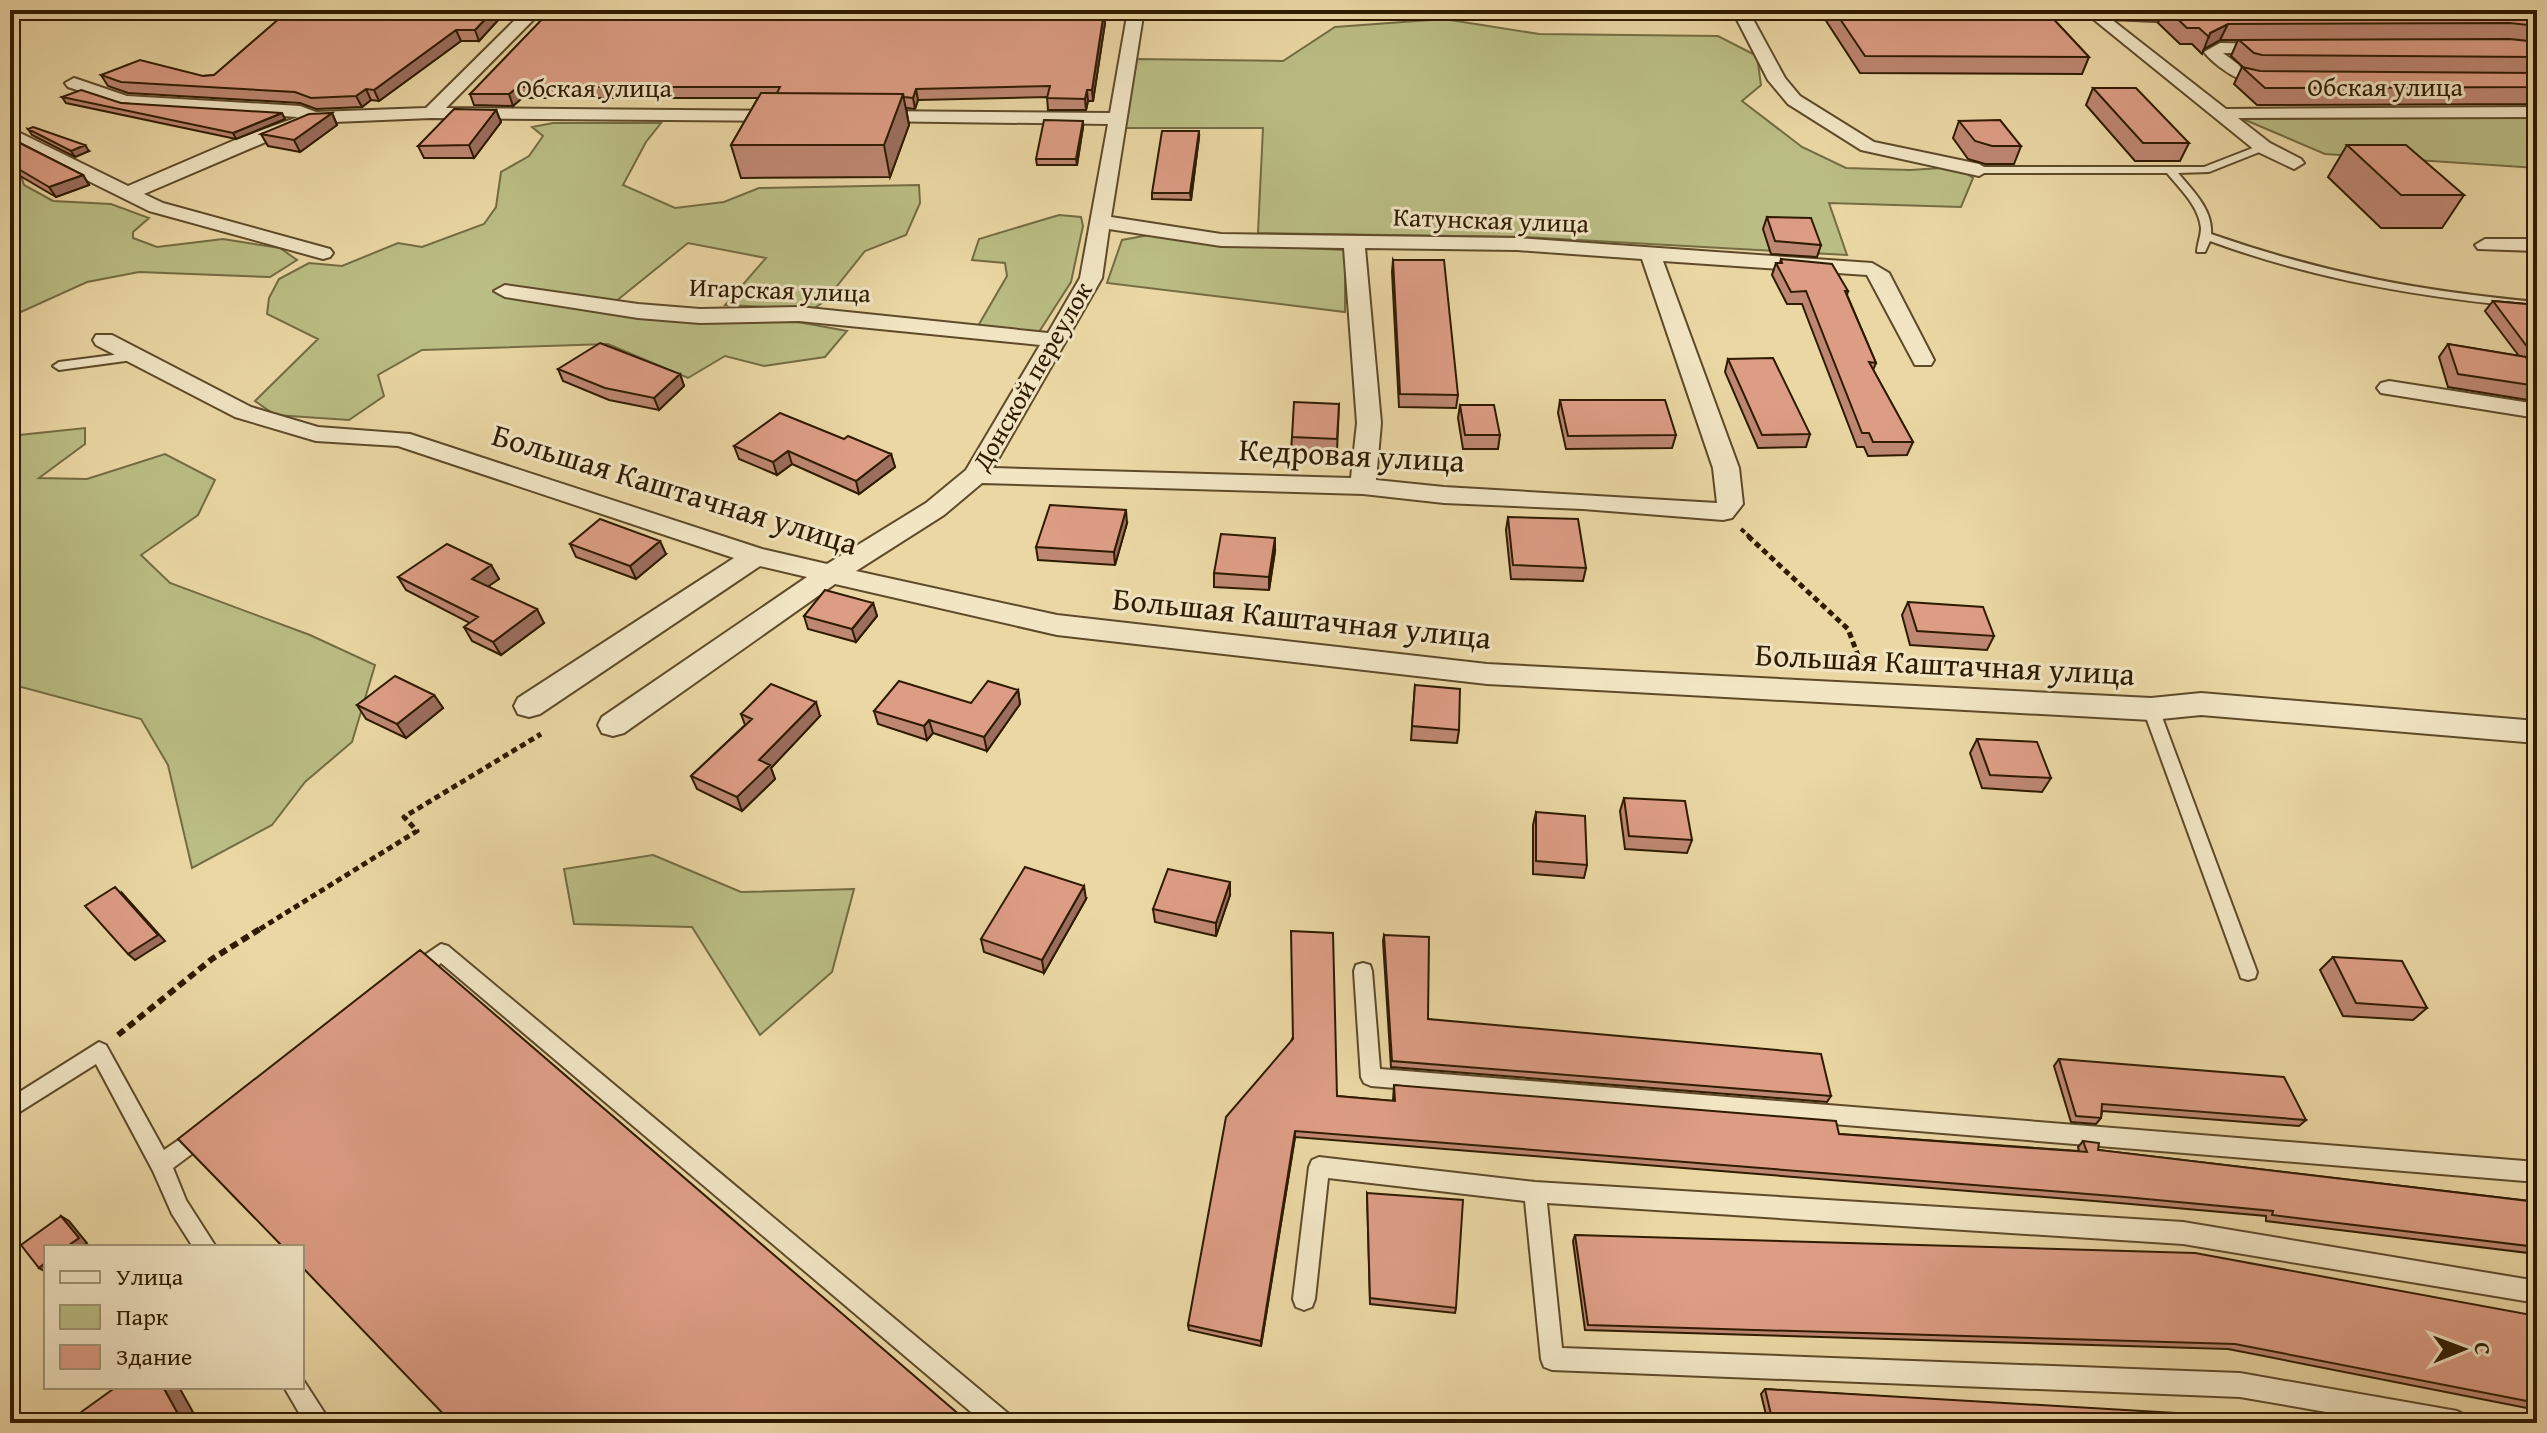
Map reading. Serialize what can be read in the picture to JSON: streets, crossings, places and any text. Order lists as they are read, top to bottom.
{
  "streets": {
    "street": [
      "Обская улица",
      "Катунская улица",
      "Игарская улица",
      "Донской переулок",
      "Кедровая улица",
      "Большая Каштачная улица"
    ]
  },
  "crossings": [
    ["Катунская улица", "Донской переулок"],
    ["Игарская улица", "Донской переулок"],
    ["Донской переулок", "Кедровая улица"],
    ["Донской переулок", "Большая Каштачная улица"]
  ],
  "legend": ["Улица", "Парк", "Здание"],
  "north": "right"
}
